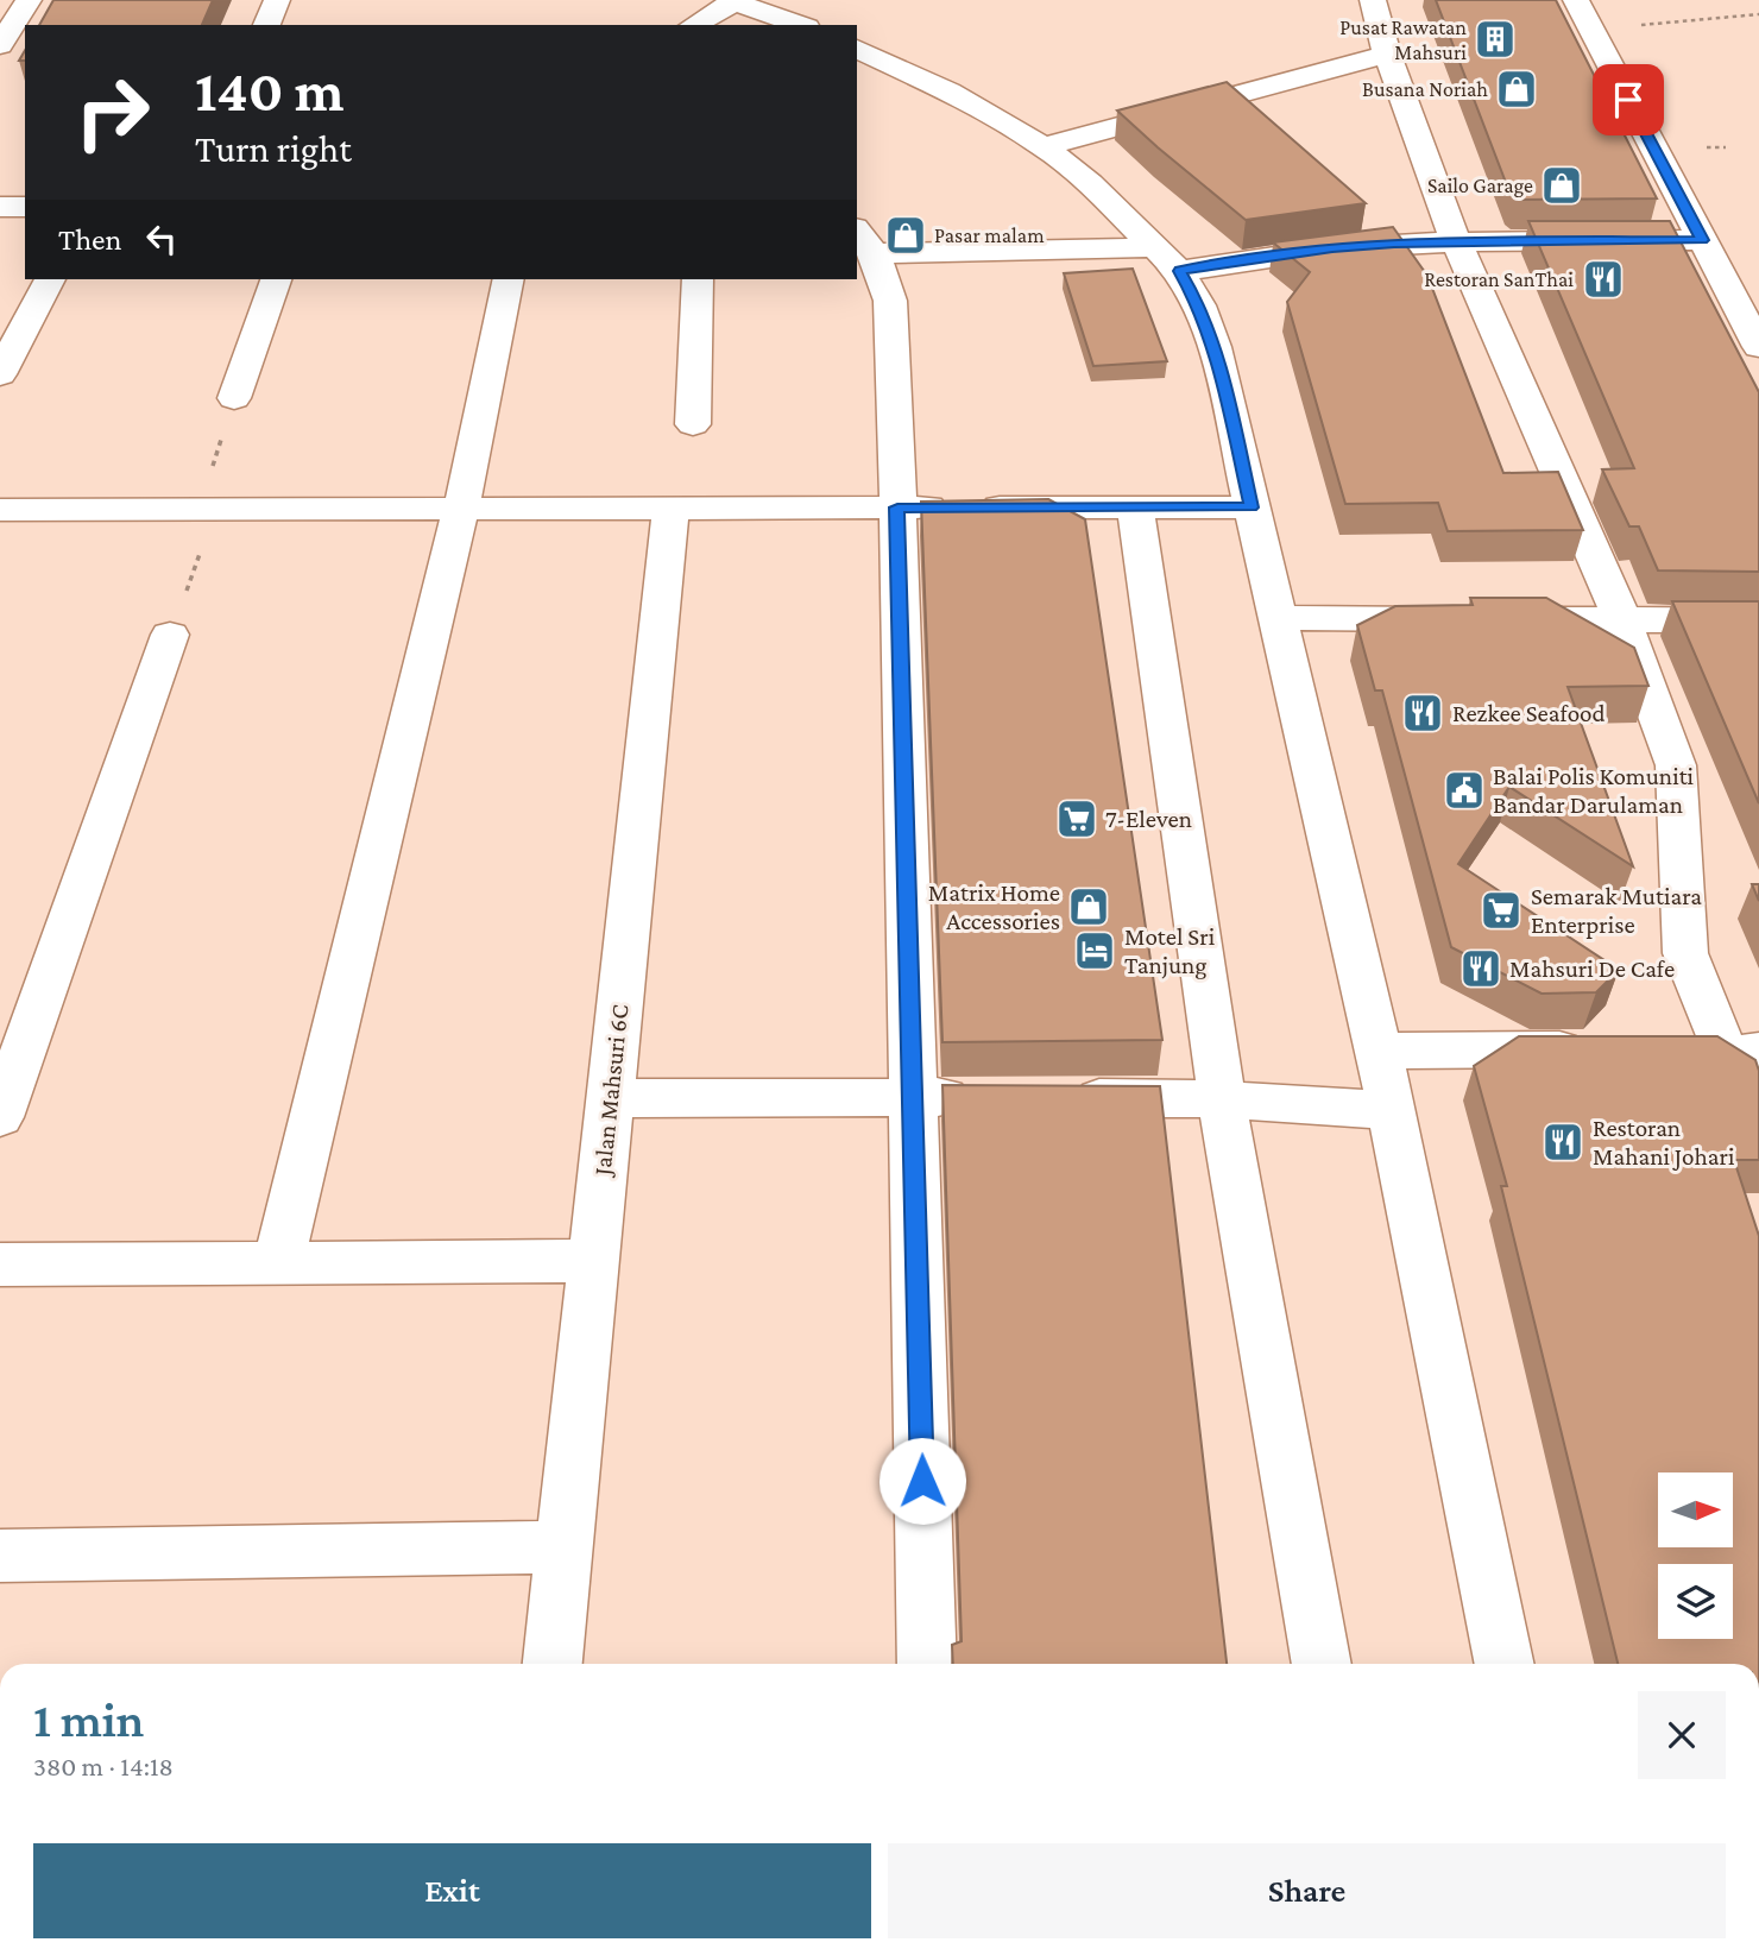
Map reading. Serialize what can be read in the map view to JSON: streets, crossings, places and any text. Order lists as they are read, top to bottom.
{
  "streets": {
    "street": ["Jalan Mahsuri 6C"]
  },
  "places": {
    "building": ["Pusat Rawatan Mahsuri"],
    "shop": [
      "Busana Noriah",
      "Sailo Garage",
      "Pasar malam",
      "Matrix Home Accessories"
    ],
    "restaurant": [
      "Restoran SanThai",
      "Rezkee Seafood",
      "Mahsuri De Cafe",
      "Restoran Mahani Johari"
    ],
    "public building": ["Balai Polis Komuniti Bandar Darulaman"],
    "supermarket": ["7-Eleven", "Semarak Mutiara Enterprise"],
    "hotel": ["Motel Sri Tanjung"]
  },
  "north": "right",
  "page": {
    "turn": ["140 m", "Turn right"],
    "then": "Then",
    "heading": ["1 min", "380 m · 14:18"],
    "buttons": ["Exit", "Share"]
  }
}
